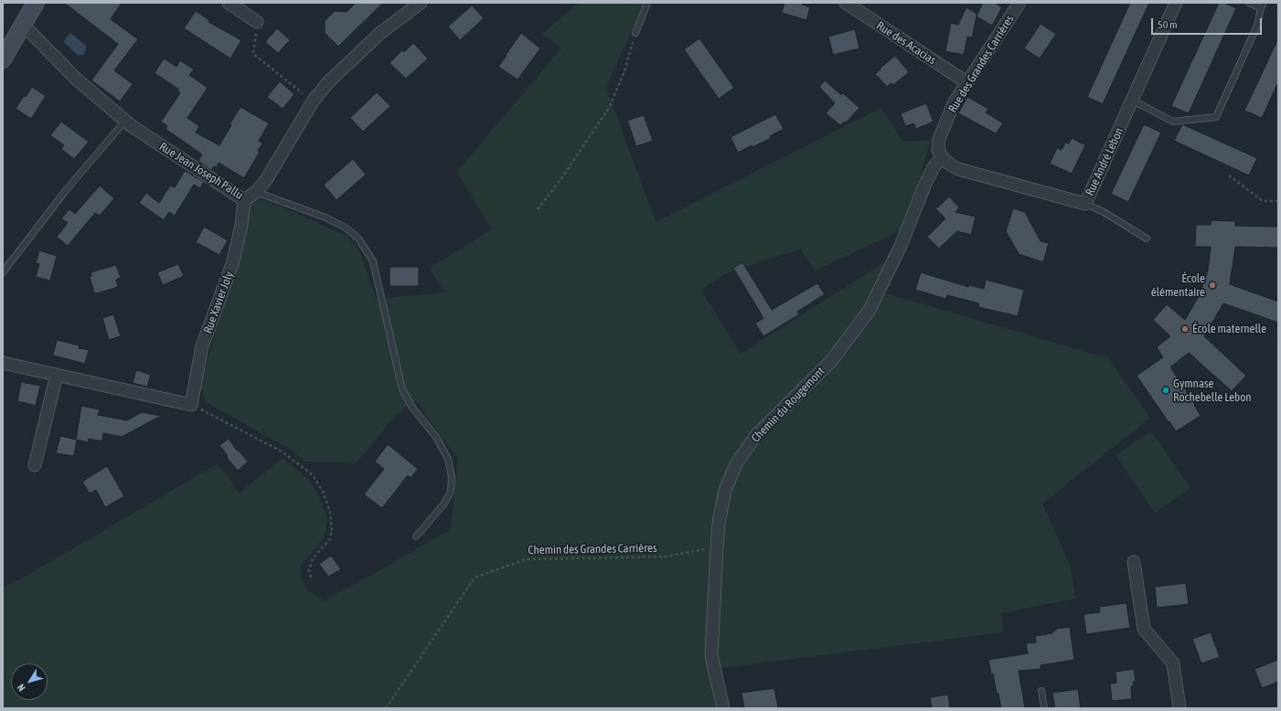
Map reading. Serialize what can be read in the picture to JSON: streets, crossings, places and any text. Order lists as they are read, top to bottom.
{
  "streets": {
    "street": [
      "Rue des Acacias",
      "Rue des Grandes Carrières",
      "Rue André Lebon",
      "Rue Jean Joseph Pallu",
      "Rue Xavier Joly",
      "Chemin du Rougemont"
    ],
    "path": ["Chemin des Grandes Carrières"]
  },
  "crossings": [
    ["Rue des Acacias", "Rue des Grandes Carrières"],
    ["Rue des Grandes Carrières", "Rue André Lebon"],
    ["Rue des Grandes Carrières", "Chemin du Rougemont"],
    ["Rue André Lebon", "Chemin du Rougemont"],
    ["Rue Jean Joseph Pallu", "Rue Xavier Joly"],
    ["Chemin du Rougemont", "Chemin des Grandes Carrières"]
  ],
  "places": ["École élémentaire", "École maternelle", "Gymnase Rochebelle Lebon"],
  "scale_bar": "50 m",
  "north": "bottom left"
}
